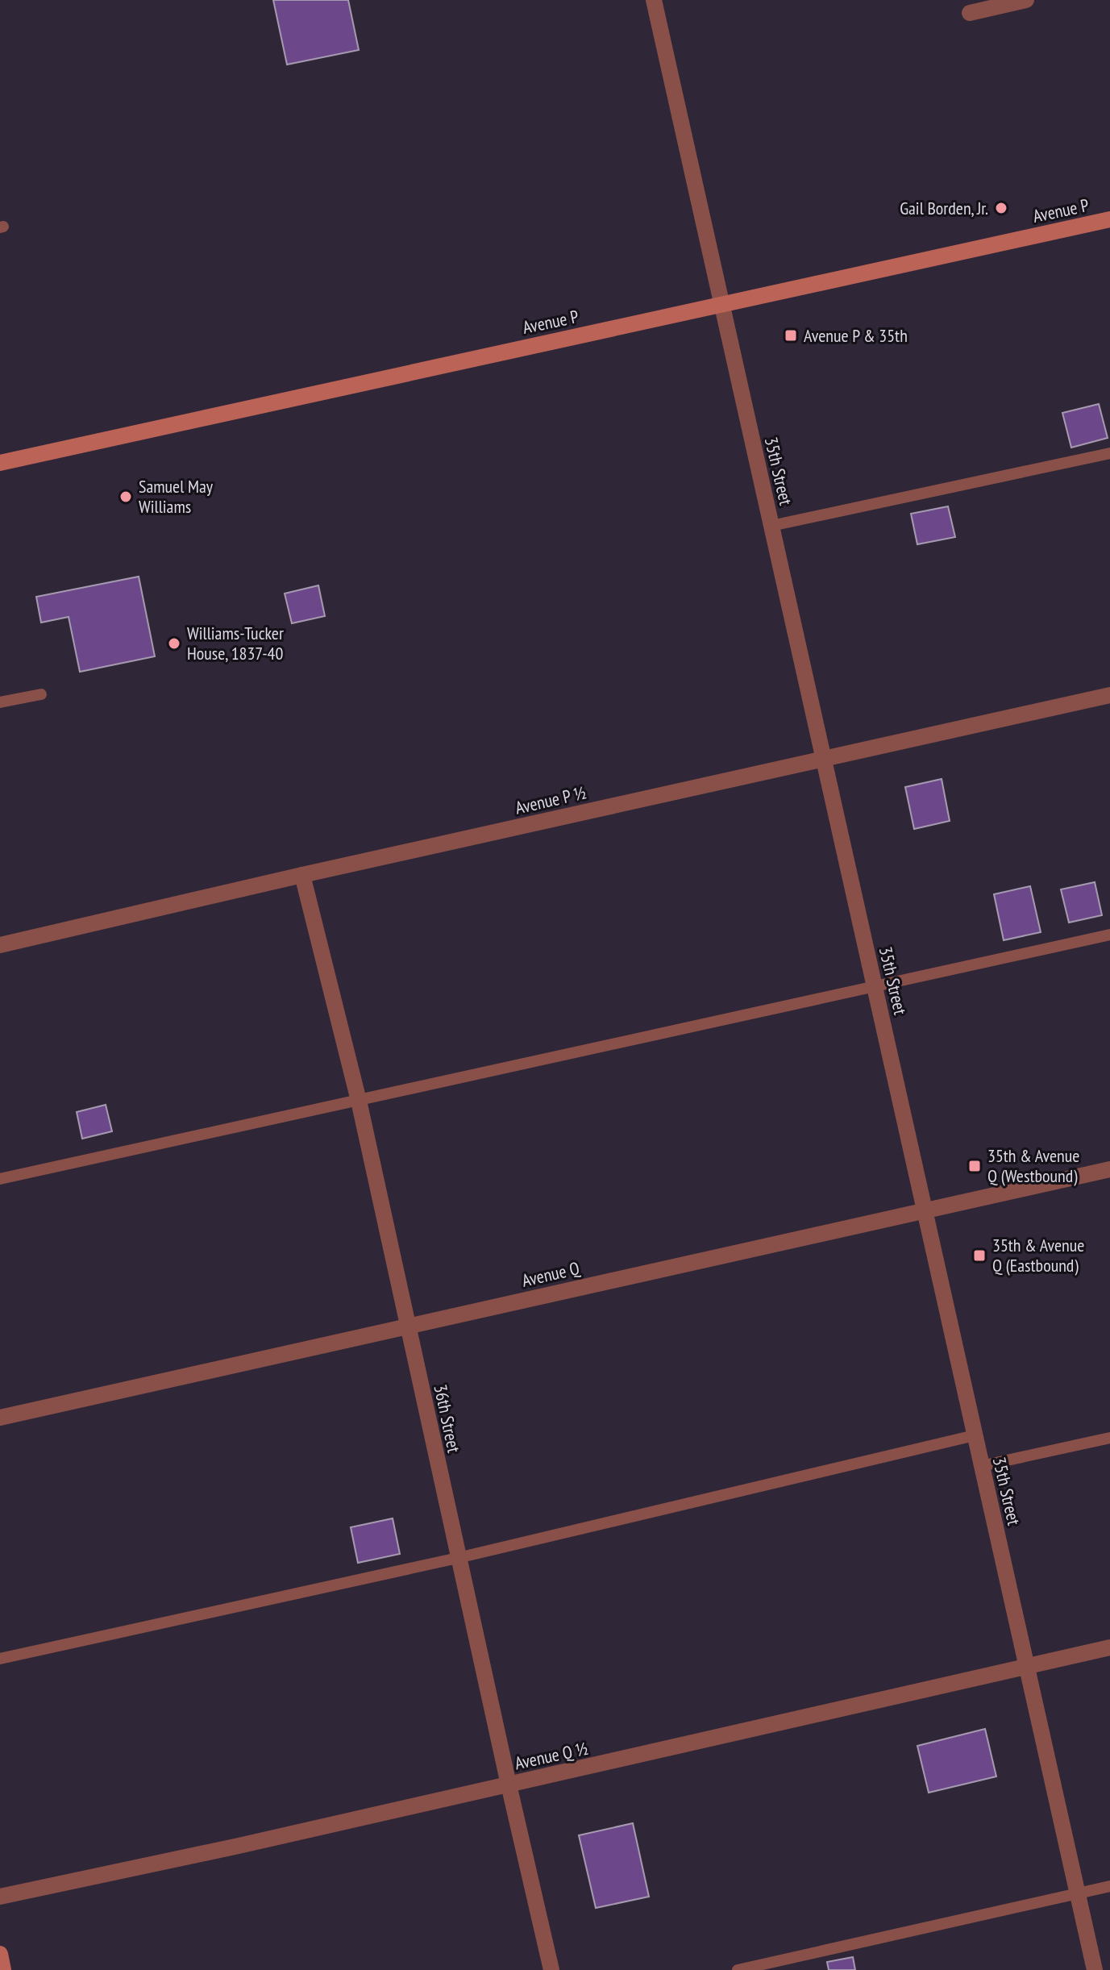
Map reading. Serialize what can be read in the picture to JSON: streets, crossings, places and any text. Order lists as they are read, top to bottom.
{
  "streets": {
    "main road": ["Avenue P"],
    "street": [
      "35th Street",
      "Avenue P ½",
      "Avenue Q",
      "36th Street",
      "Avenue Q ½"
    ]
  },
  "crossings": [
    ["Avenue P", "35th Street"],
    ["35th Street", "Avenue P ½"],
    ["35th Street", "Avenue Q"],
    ["35th Street", "Avenue Q ½"],
    ["Avenue P ½", "36th Street"],
    ["Avenue Q", "36th Street"],
    ["36th Street", "Avenue Q ½"]
  ],
  "places": {
    "other": ["Gail Borden, Jr.", "Samuel May Williams", "Williams-Tucker House, 1837-40"],
    "transit": ["Avenue P & 35th", "35th & Avenue Q (Westbound)", "35th & Avenue Q (Eastbound)"]
  }
}
